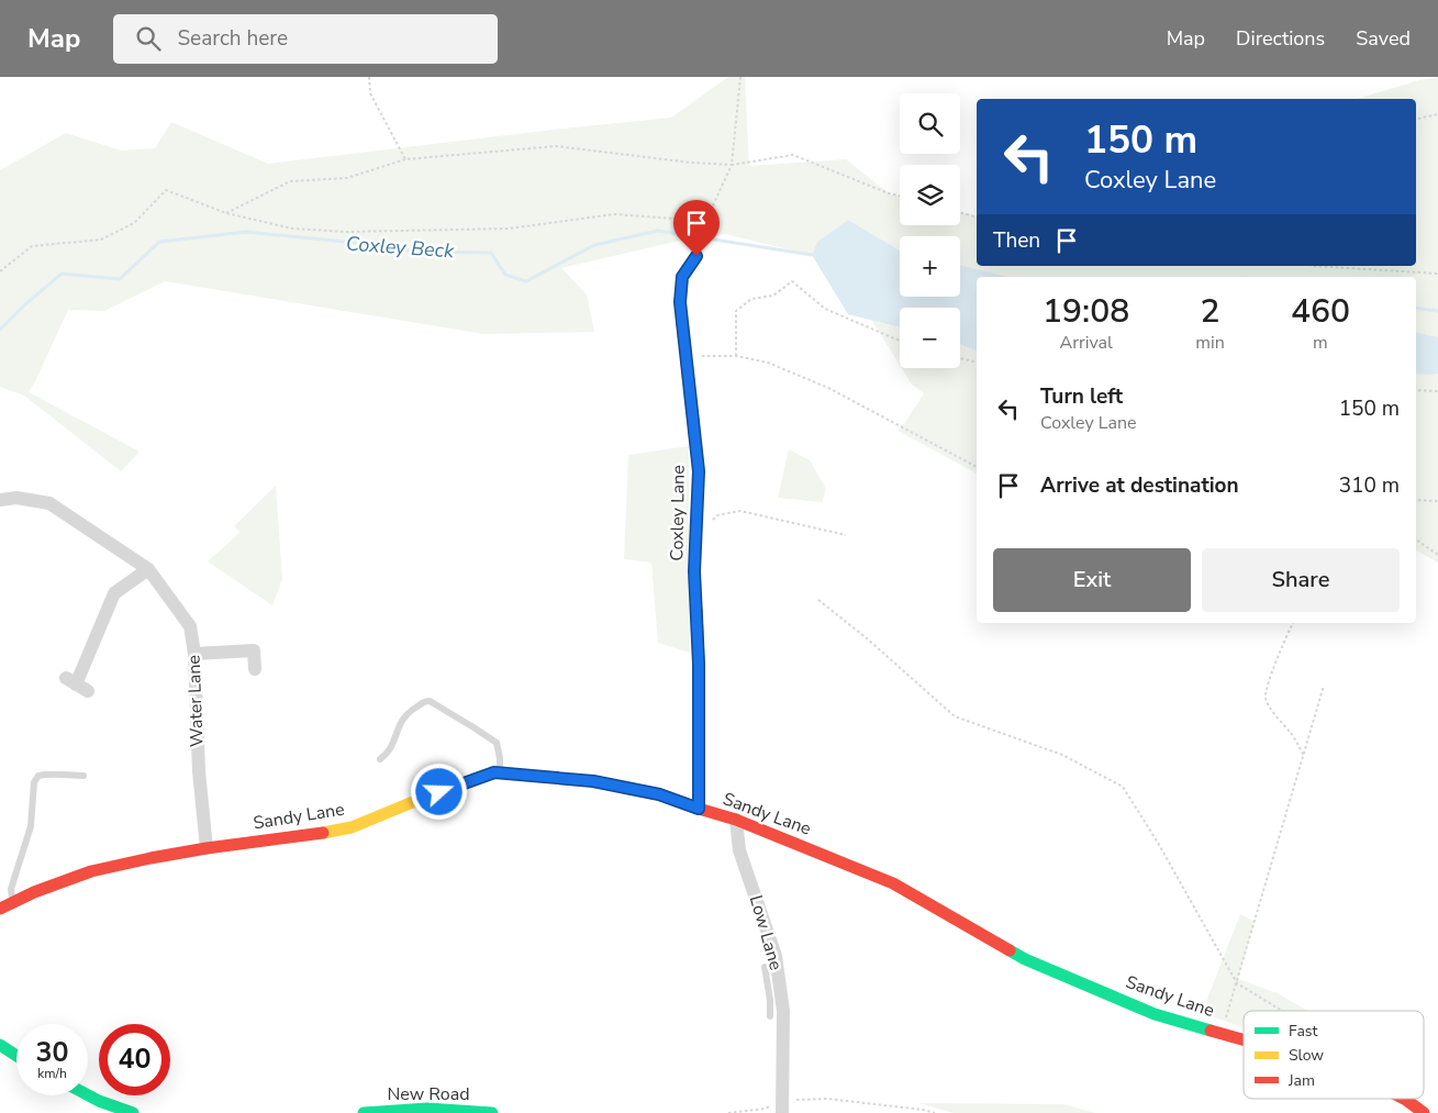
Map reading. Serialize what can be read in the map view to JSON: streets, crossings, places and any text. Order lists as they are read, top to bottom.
{
  "streets": {
    "main road": ["Coxley Lane", "Sandy Lane", "New Road"],
    "street": ["Water Lane", "Low Lane"]
  },
  "crossings": [
    ["Coxley Lane", "Sandy Lane"],
    ["Water Lane", "Sandy Lane"],
    ["Sandy Lane", "Low Lane"]
  ],
  "water": ["Coxley Beck"],
  "legend": ["Fast", "Slow", "Jam"],
  "page": {
    "header": "Map",
    "search": "Search here",
    "nav": ["Map", "Directions", "Saved"],
    "map_buttons": ["+", "−"],
    "turn": ["150 m", "Coxley Lane"],
    "then": "Then",
    "eta": [
      "19:08",
      "Arrival",
      "2",
      "min",
      "460",
      "m"
    ],
    "list": [
      {
        "name": "Turn left",
        "note": "Coxley Lane",
        "value": "150 m"
      },
      {
        "name": "Arrive at destination",
        "value": "310 m"
      }
    ],
    "buttons": ["Exit", "Share"],
    "speed": "30 km/h",
    "limit": "40"
  }
}
